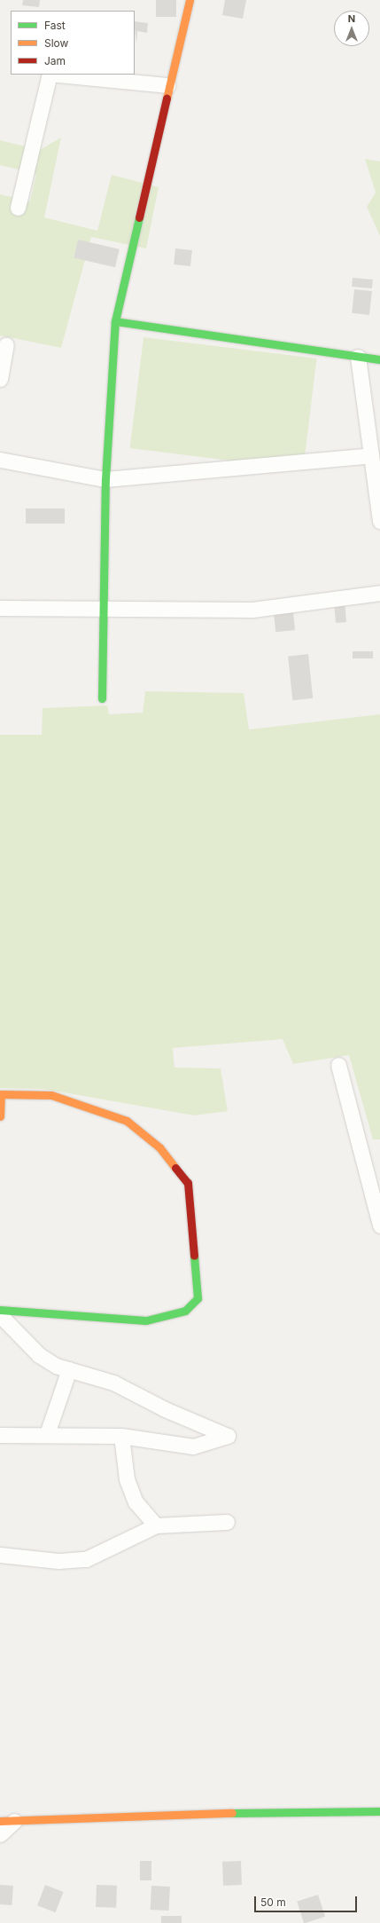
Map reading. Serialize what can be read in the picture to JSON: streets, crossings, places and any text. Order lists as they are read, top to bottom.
{
  "legend": ["Fast", "Slow", "Jam"],
  "scale_bar": "50 m",
  "north": "top"
}
